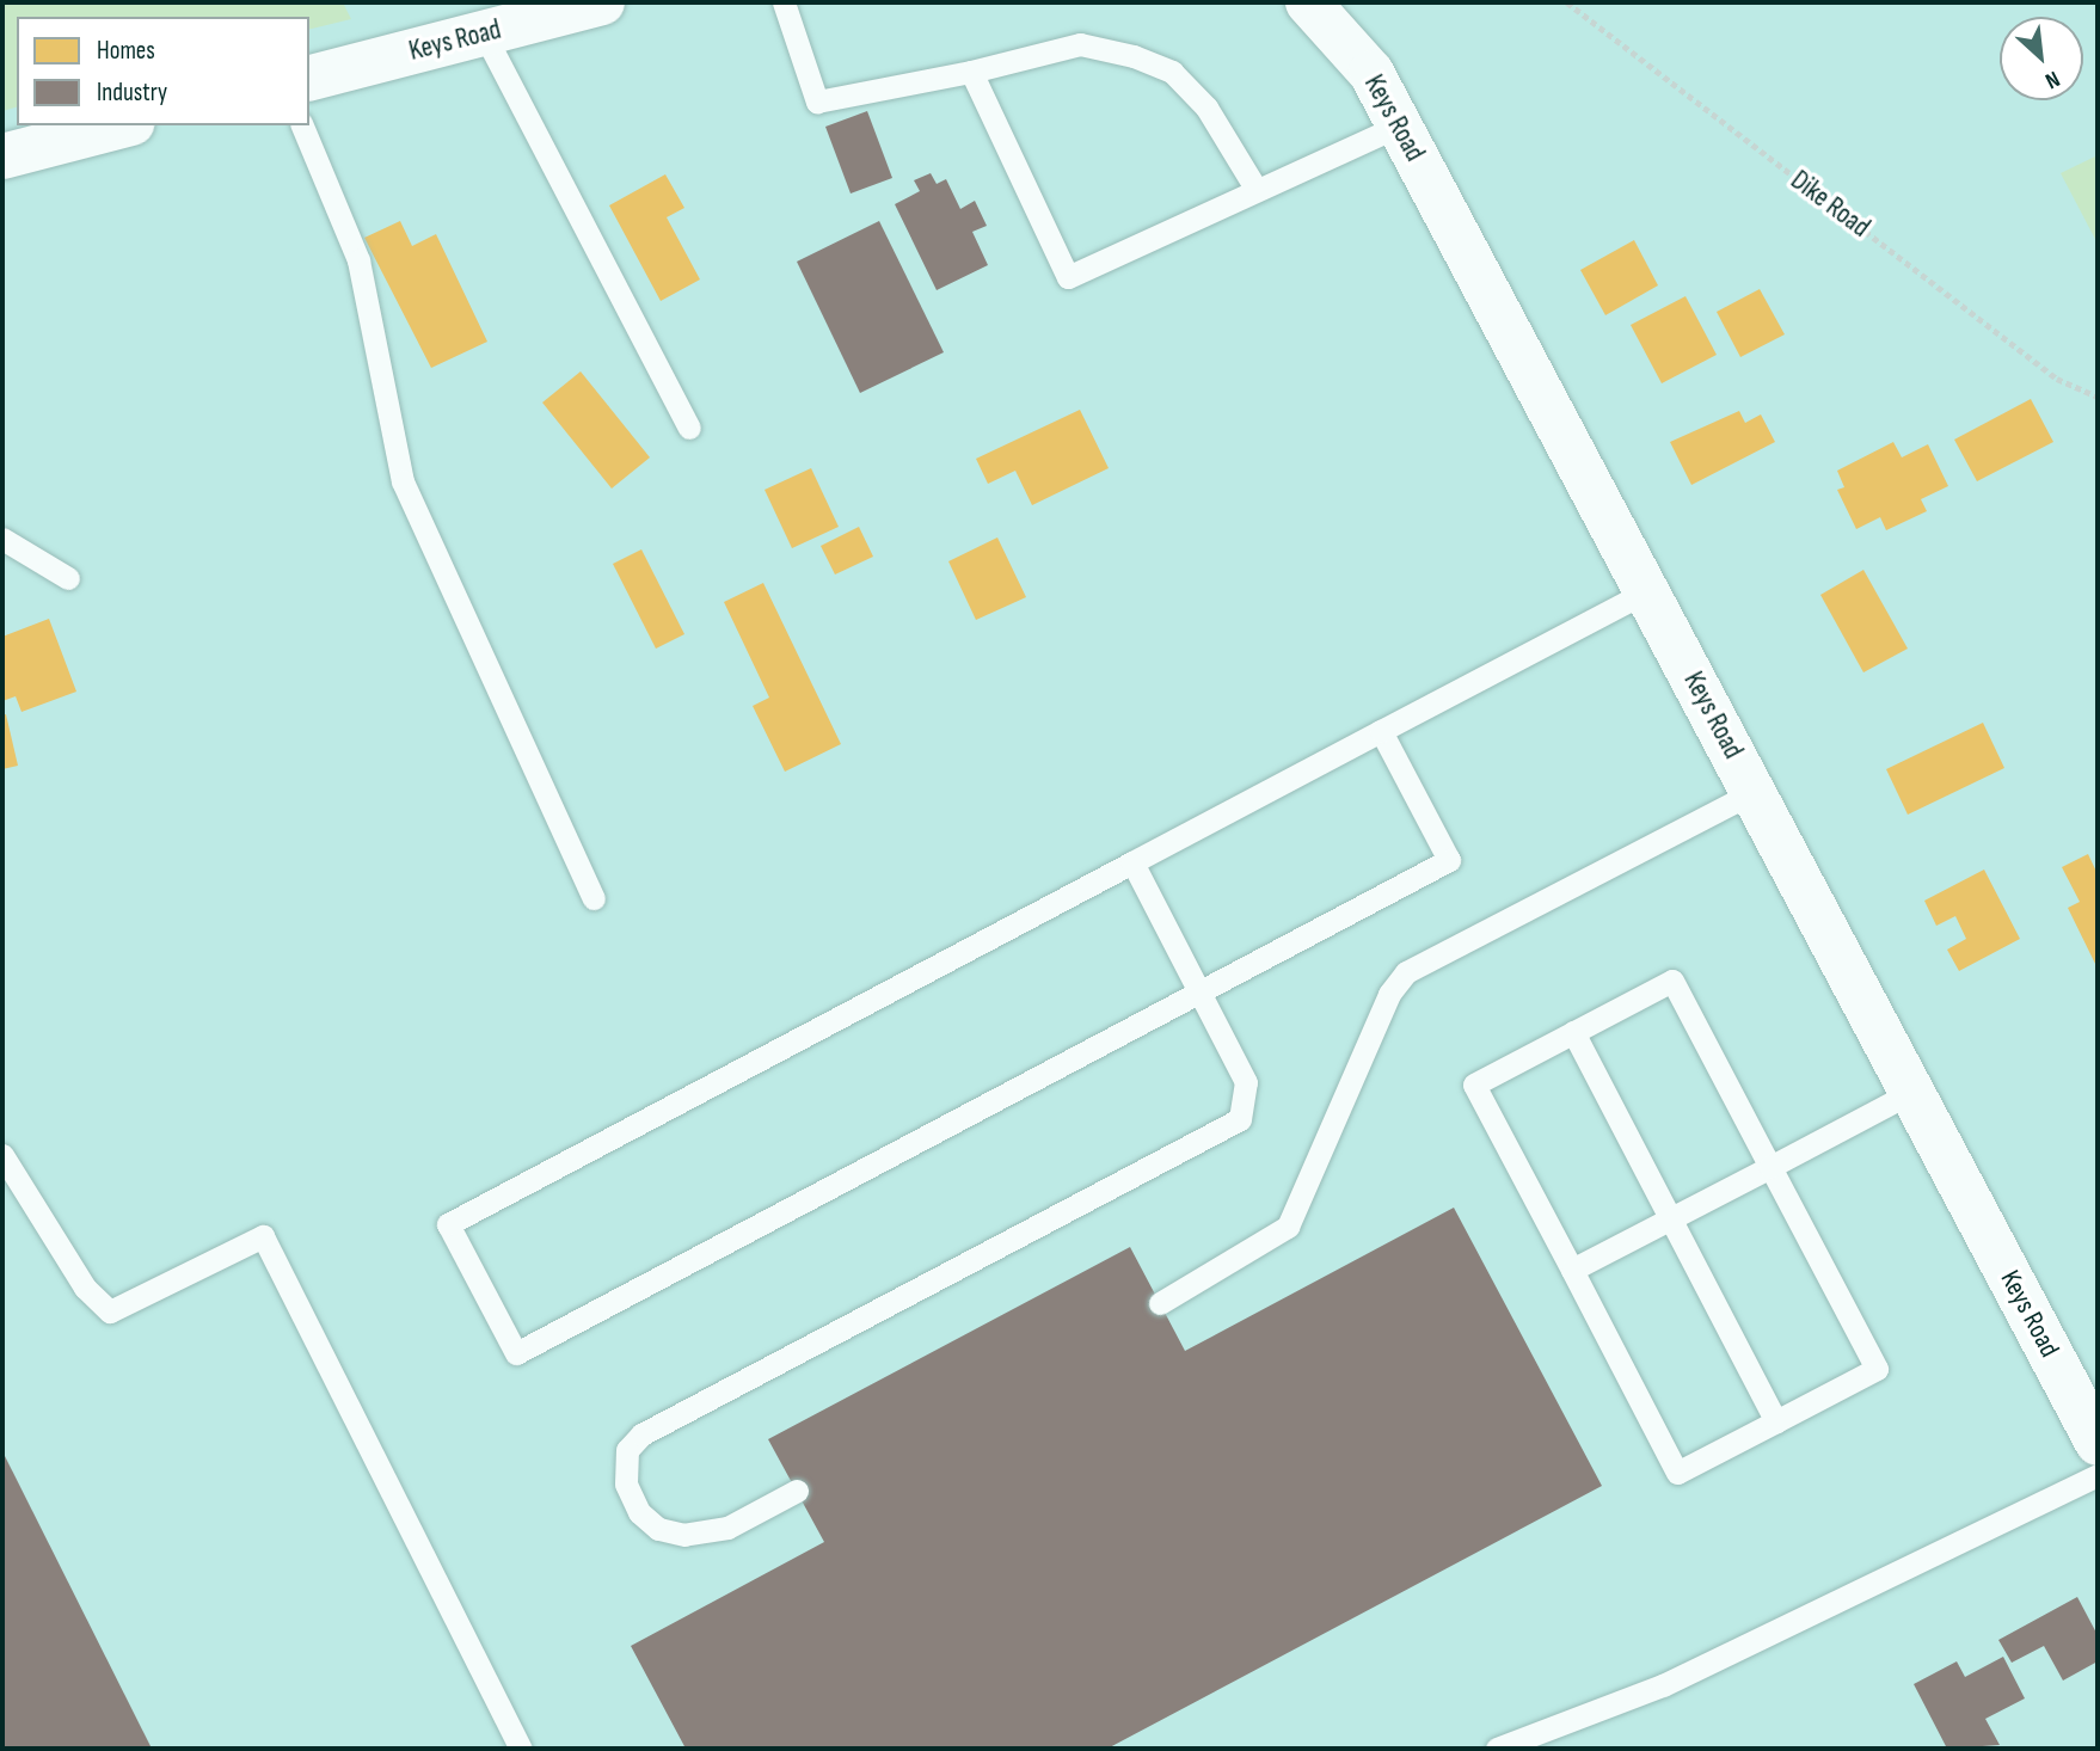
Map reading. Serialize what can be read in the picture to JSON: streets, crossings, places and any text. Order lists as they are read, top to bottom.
{
  "streets": {
    "street": ["Keys Road"],
    "path": ["Dike Road"]
  },
  "legend": ["Homes", "Industry"],
  "north": "bottom right"
}
